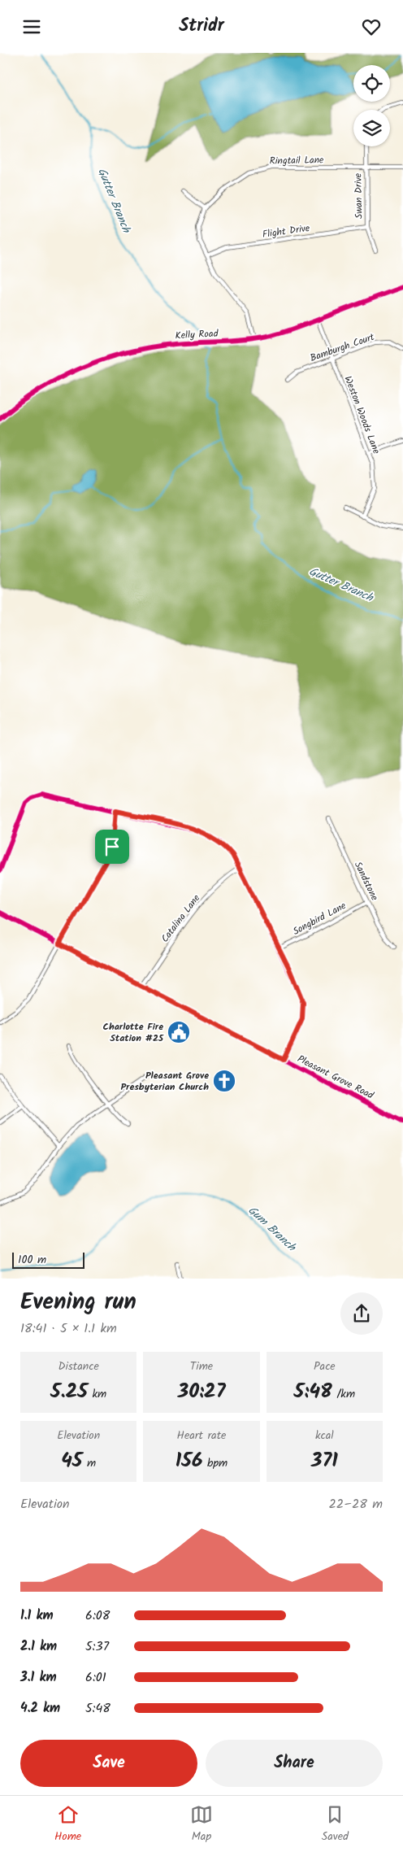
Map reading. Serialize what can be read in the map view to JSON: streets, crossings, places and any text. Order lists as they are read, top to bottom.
{
  "streets": {
    "street": [
      "Ringtail Lane",
      "Swan Drive",
      "Flight Drive",
      "Kelly Road",
      "Bamburgh Court",
      "Weston Woods Lane",
      "Sandstone",
      "Catalina Lane",
      "Songbird Lane",
      "Pleasant Grove Road"
    ]
  },
  "crossings": [
    ["Ringtail Lane", "Swan Drive"],
    ["Ringtail Lane", "Flight Drive"],
    ["Ringtail Lane", "Kelly Road"],
    ["Swan Drive", "Flight Drive"],
    ["Kelly Road", "Weston Woods Lane"],
    ["Bamburgh Court", "Weston Woods Lane"],
    ["Sandstone", "Songbird Lane"],
    ["Catalina Lane", "Pleasant Grove Road"]
  ],
  "water": ["Gutter Branch", "Gum Branch"],
  "places": {
    "public building": ["Charlotte Fire Station #25"],
    "church": ["Pleasant Grove Presbyterian Church"]
  },
  "scale_bar": "100 m",
  "page": {
    "header": "Stridr",
    "scale": "100 m",
    "heading": ["Evening run", "18:41 · 5 × 1.1 km"],
    "stats": [
      ["Distance", "5.25 km"],
      ["Time", "30:27"],
      ["Pace", "5:48 /km"],
      ["Elevation", "45 m"],
      ["Heart rate", "156 bpm"],
      ["kcal", "371"]
    ],
    "chart": ["Elevation", "22–28 m"],
    "list": [
      {
        "name": "1.1 km",
        "note": "6:08"
      },
      {
        "name": "2.1 km",
        "note": "5:37"
      },
      {
        "name": "3.1 km",
        "note": "6:01"
      },
      {
        "name": "4.2 km",
        "note": "5:48"
      }
    ],
    "buttons": ["Save", "Share"],
    "tabs": ["Home", "Map", "Saved"]
  }
}
